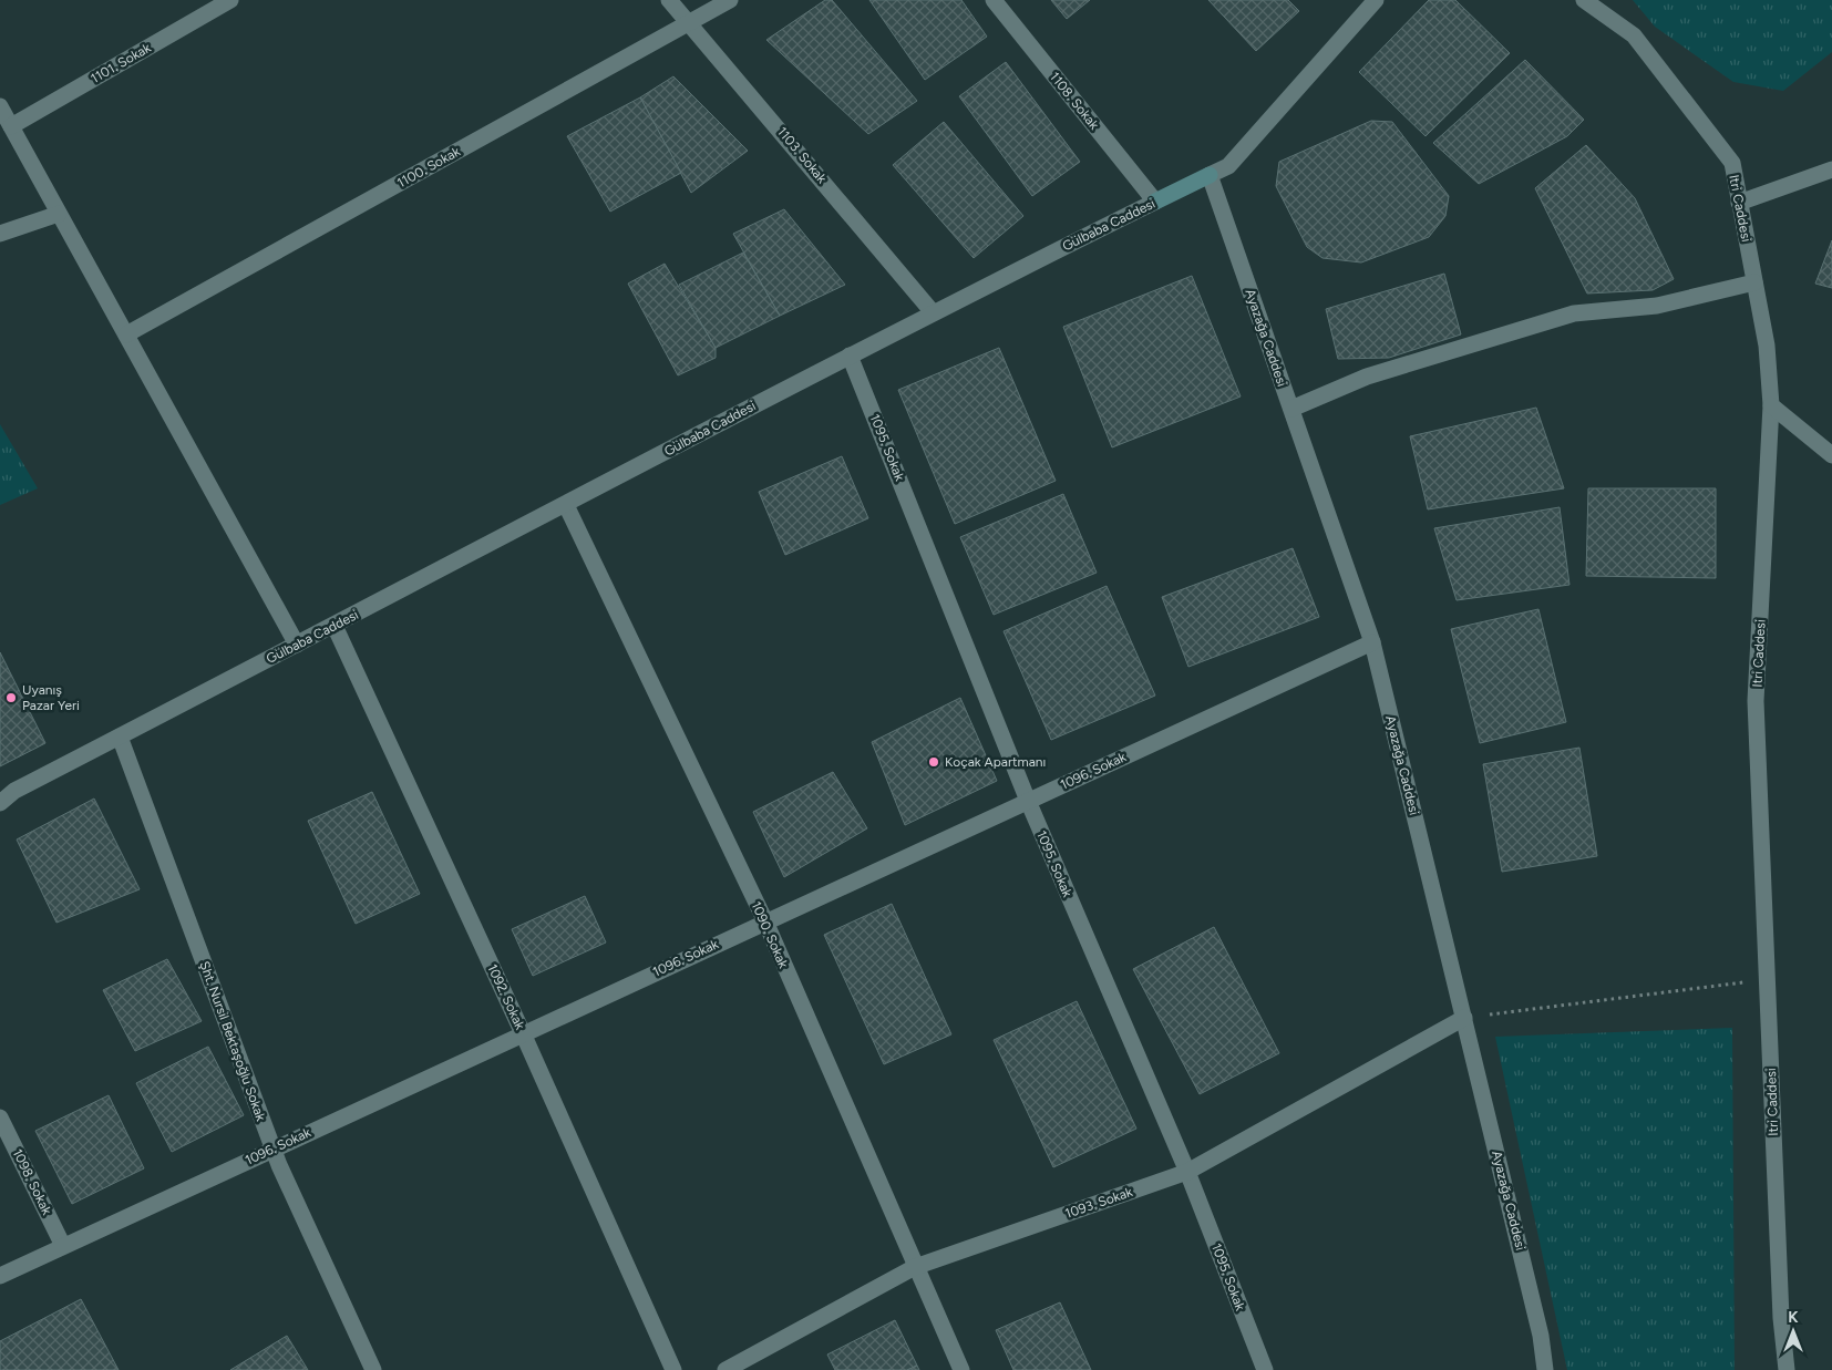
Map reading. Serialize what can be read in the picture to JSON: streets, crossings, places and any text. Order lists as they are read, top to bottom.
{
  "streets": {
    "street": [
      "1101. Sokak",
      "1108. Sokak",
      "1103. Sokak",
      "1100. Sokak",
      "Itri Caddesi",
      "Gülbaba Caddesi",
      "Ayazağa Caddesi",
      "1095. Sokak",
      "1096. Sokak",
      "1090. Sokak",
      "1092. Sokak",
      "Şht. Nursil Bektaşoğlu Sokak",
      "1098. Sokak",
      "1093. Sokak"
    ]
  },
  "crossings": [
    ["1108. Sokak", "Gülbaba Caddesi"],
    ["1103. Sokak", "1100. Sokak"],
    ["1103. Sokak", "Gülbaba Caddesi"],
    ["Gülbaba Caddesi", "Ayazağa Caddesi"],
    ["Gülbaba Caddesi", "1095. Sokak"],
    ["Gülbaba Caddesi", "1090. Sokak"],
    ["Gülbaba Caddesi", "1092. Sokak"],
    ["Gülbaba Caddesi", "Şht. Nursil Bektaşoğlu Sokak"],
    ["Ayazağa Caddesi", "1096. Sokak"],
    ["Ayazağa Caddesi", "1093. Sokak"],
    ["1095. Sokak", "1096. Sokak"],
    ["1095. Sokak", "1093. Sokak"],
    ["1096. Sokak", "1090. Sokak"],
    ["1096. Sokak", "1092. Sokak"],
    ["1096. Sokak", "Şht. Nursil Bektaşoğlu Sokak"],
    ["1096. Sokak", "1098. Sokak"],
    ["1090. Sokak", "1093. Sokak"]
  ],
  "places": ["Uyanış Pazar Yeri", "Koçak Apartmanı"],
  "north": "top"
}
